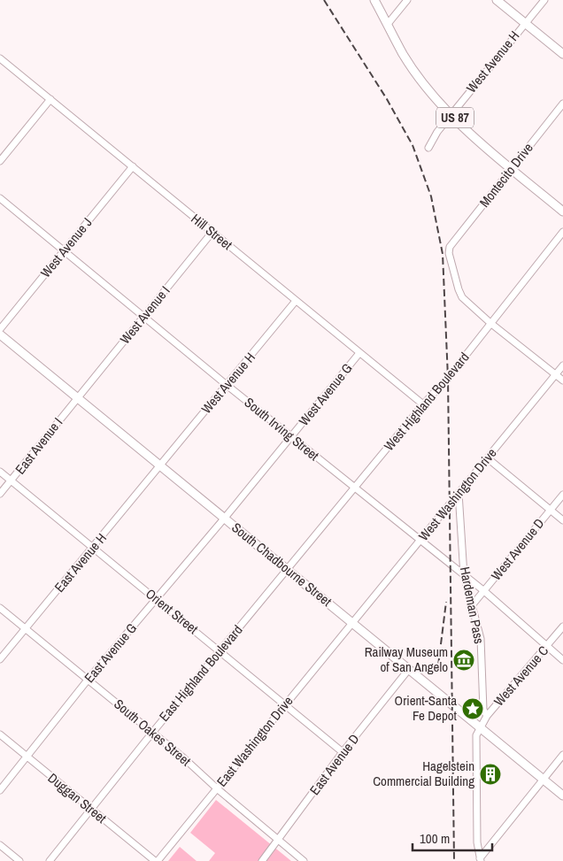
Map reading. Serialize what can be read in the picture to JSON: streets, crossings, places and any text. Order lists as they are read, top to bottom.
{
  "streets": {
    "main road": ["US 87", "South Chadbourne Street"],
    "street": [
      "West Avenue H",
      "Montecito Drive",
      "Hill Street",
      "West Avenue J",
      "West Avenue I",
      "West Avenue G",
      "West Highland Boulevard",
      "South Irving Street",
      "East Avenue I",
      "West Washington Drive",
      "West Avenue D",
      "East Avenue H",
      "Hardeman Pass",
      "Orient Street",
      "East Avenue G",
      "East Highland Boulevard",
      "West Avenue C",
      "South Oakes Street",
      "East Washington Drive",
      "East Avenue D",
      "Duggan Street"
    ]
  },
  "crossings": [
    ["West Avenue H", "US 87"],
    ["West Avenue H", "Hill Street"],
    ["West Avenue H", "South Irving Street"],
    ["West Avenue H", "East Avenue H"],
    ["West Avenue H", "South Chadbourne Street"],
    ["US 87", "Montecito Drive"],
    ["Montecito Drive", "West Highland Boulevard"],
    ["Hill Street", "West Avenue J"],
    ["Hill Street", "West Avenue I"],
    ["Hill Street", "West Avenue G"],
    ["Hill Street", "West Highland Boulevard"],
    ["West Avenue J", "South Irving Street"],
    ["West Avenue I", "South Irving Street"],
    ["West Avenue I", "East Avenue I"],
    ["West Avenue I", "South Chadbourne Street"],
    ["West Avenue G", "South Irving Street"],
    ["West Avenue G", "South Chadbourne Street"],
    ["West Avenue G", "East Avenue G"],
    ["West Highland Boulevard", "South Irving Street"],
    ["West Highland Boulevard", "South Chadbourne Street"],
    ["West Highland Boulevard", "East Highland Boulevard"],
    ["South Irving Street", "West Washington Drive"],
    ["South Irving Street", "West Avenue D"],
    ["South Irving Street", "Hardeman Pass"],
    ["South Irving Street", "West Avenue C"],
    ["East Avenue I", "South Chadbourne Street"],
    ["East Avenue I", "Orient Street"],
    ["West Washington Drive", "South Chadbourne Street"],
    ["West Washington Drive", "Hardeman Pass"],
    ["West Washington Drive", "East Washington Drive"],
    ["West Avenue D", "Hardeman Pass"],
    ["East Avenue H", "South Chadbourne Street"],
    ["East Avenue H", "Orient Street"],
    ["East Avenue H", "South Oakes Street"],
    ["South Chadbourne Street", "East Avenue G"],
    ["South Chadbourne Street", "East Highland Boulevard"],
    ["South Chadbourne Street", "West Avenue C"],
    ["South Chadbourne Street", "East Washington Drive"],
    ["South Chadbourne Street", "East Avenue D"],
    ["Hardeman Pass", "West Avenue C"],
    ["Orient Street", "East Avenue G"],
    ["Orient Street", "East Highland Boulevard"],
    ["Orient Street", "East Washington Drive"],
    ["Orient Street", "East Avenue D"],
    ["East Avenue G", "South Oakes Street"],
    ["East Avenue G", "Duggan Street"],
    ["East Highland Boulevard", "South Oakes Street"],
    ["East Highland Boulevard", "Duggan Street"],
    ["South Oakes Street", "East Washington Drive"],
    ["South Oakes Street", "East Avenue D"],
    ["East Washington Drive", "Duggan Street"]
  ],
  "places": {
    "museum": ["Railway Museum of San Angelo"],
    "place": ["Orient-Santa Fe Depot"],
    "building": ["Hagelstein Commercial Building"]
  },
  "scale_bar": "100 m"
}
